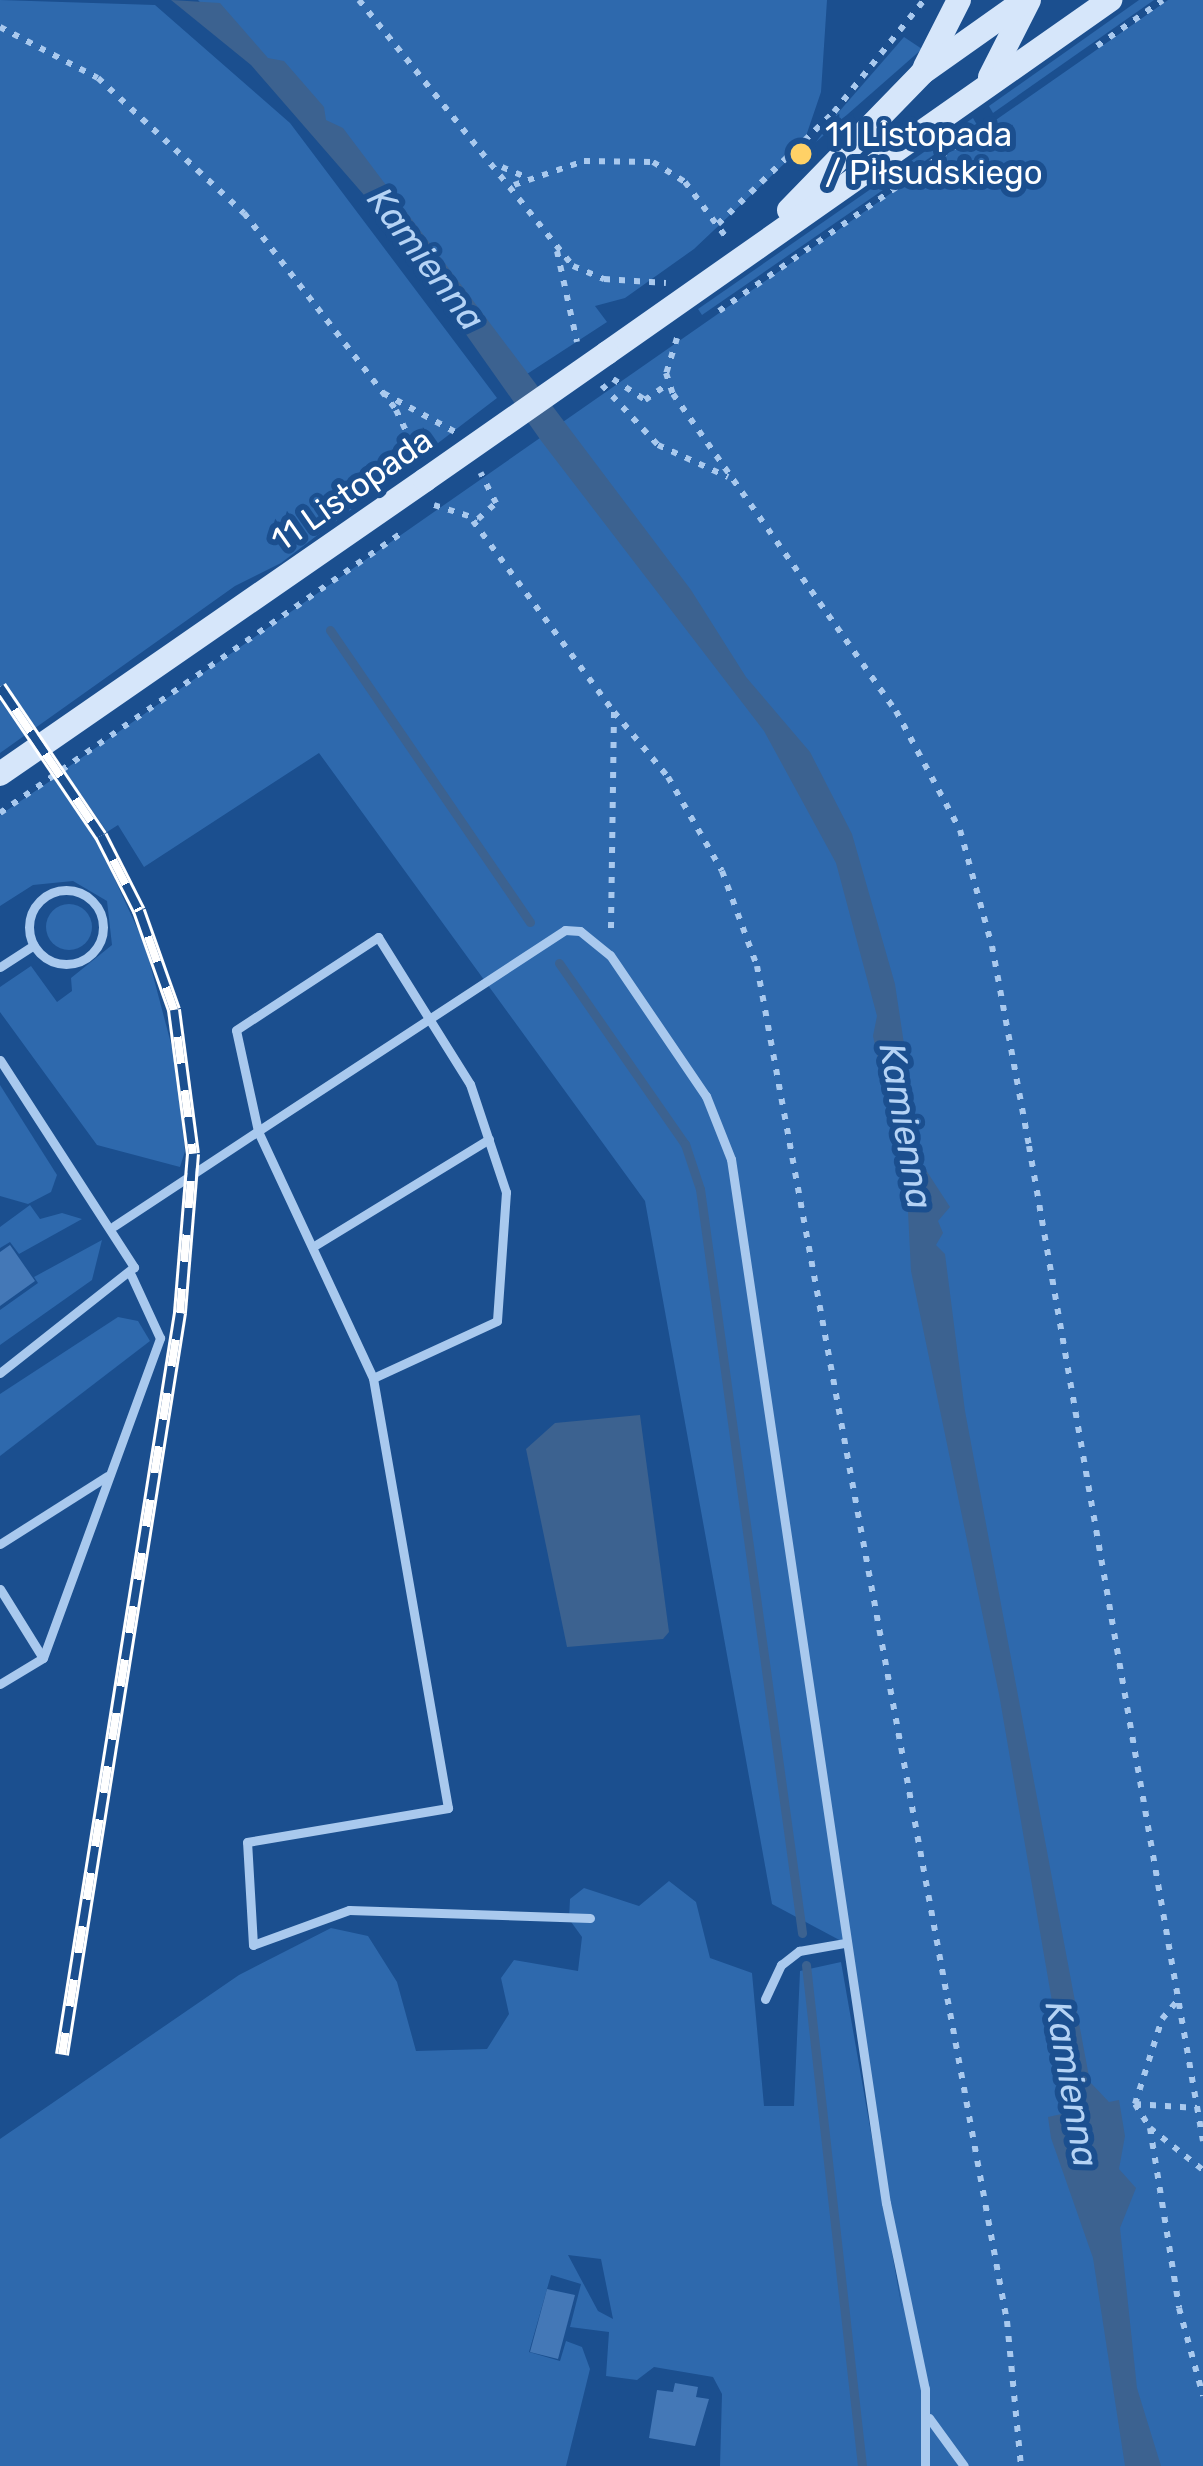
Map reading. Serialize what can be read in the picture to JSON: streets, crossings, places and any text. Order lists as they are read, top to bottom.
{
  "streets": {
    "street": ["11 Listopada"]
  },
  "water": ["Kamienna"],
  "places": ["11 Listopada / Piłsudskiego"]
}
